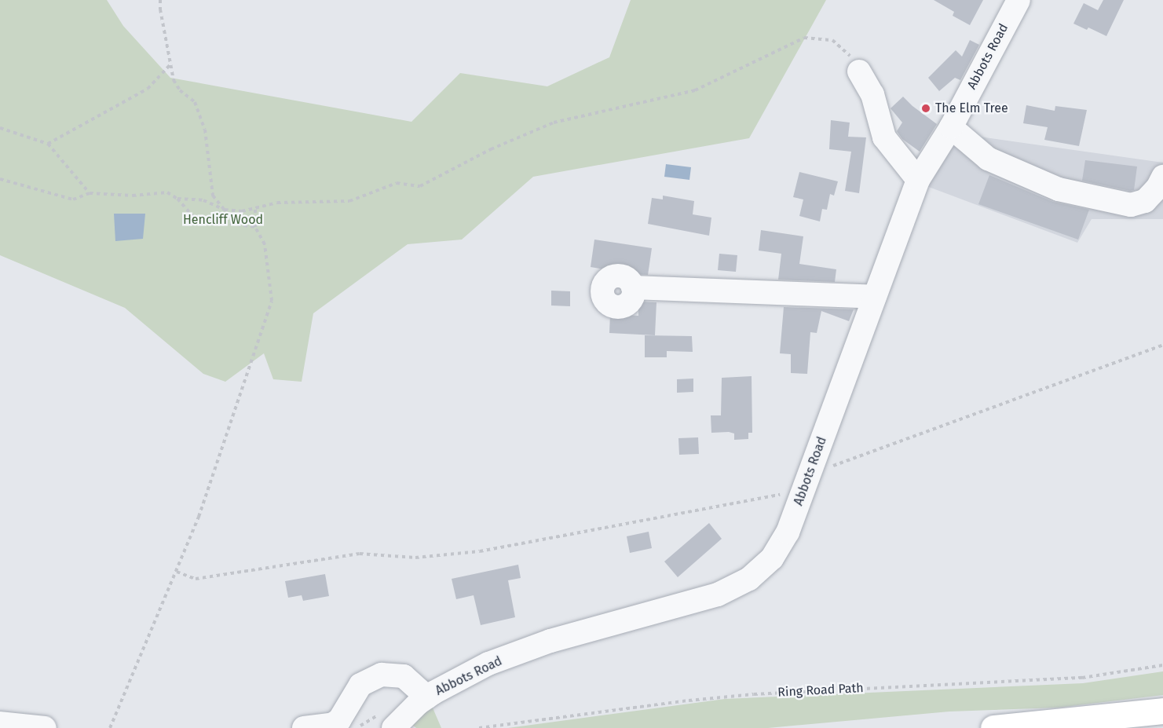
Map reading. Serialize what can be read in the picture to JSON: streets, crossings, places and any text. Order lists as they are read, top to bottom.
{
  "streets": {
    "street": ["Abbots Road"],
    "path": ["Ring Road Path"]
  },
  "parks": ["Hencliff Wood"],
  "places": ["The Elm Tree"]
}
